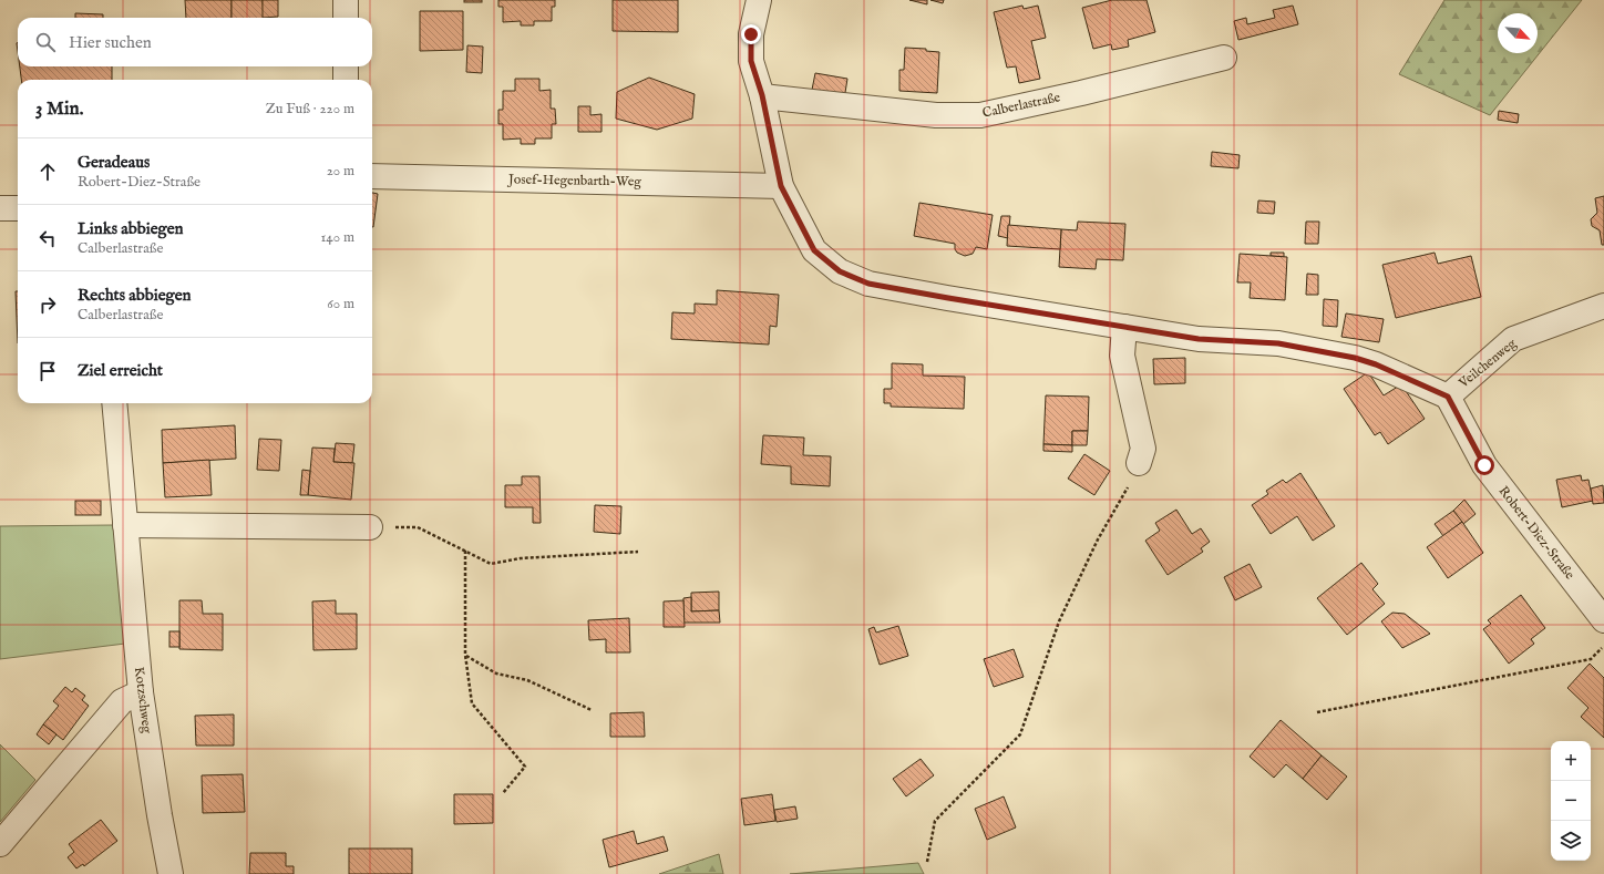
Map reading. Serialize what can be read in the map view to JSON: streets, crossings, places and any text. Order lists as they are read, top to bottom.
{
  "streets": {
    "street": [
      "Calberlastraße",
      "Josef-Hegenbarth-Weg",
      "Veilchenweg",
      "Robert-Diez-Straße",
      "Kotzschweg"
    ]
  },
  "crossings": [
    ["Veilchenweg", "Robert-Diez-Straße"]
  ],
  "north": "bottom right",
  "page": {
    "search": "Hier suchen",
    "heading": ["3 Min.", "Zu Fuß · 220 m"],
    "list": [
      ["Geradeaus", "Robert-Diez-Straße", "20 m"],
      ["Links abbiegen", "Calberlastraße", "140 m"],
      ["Rechts abbiegen", "Calberlastraße", "60 m"],
      "Ziel erreicht"
    ],
    "map_buttons": ["+", "−"]
  }
}
